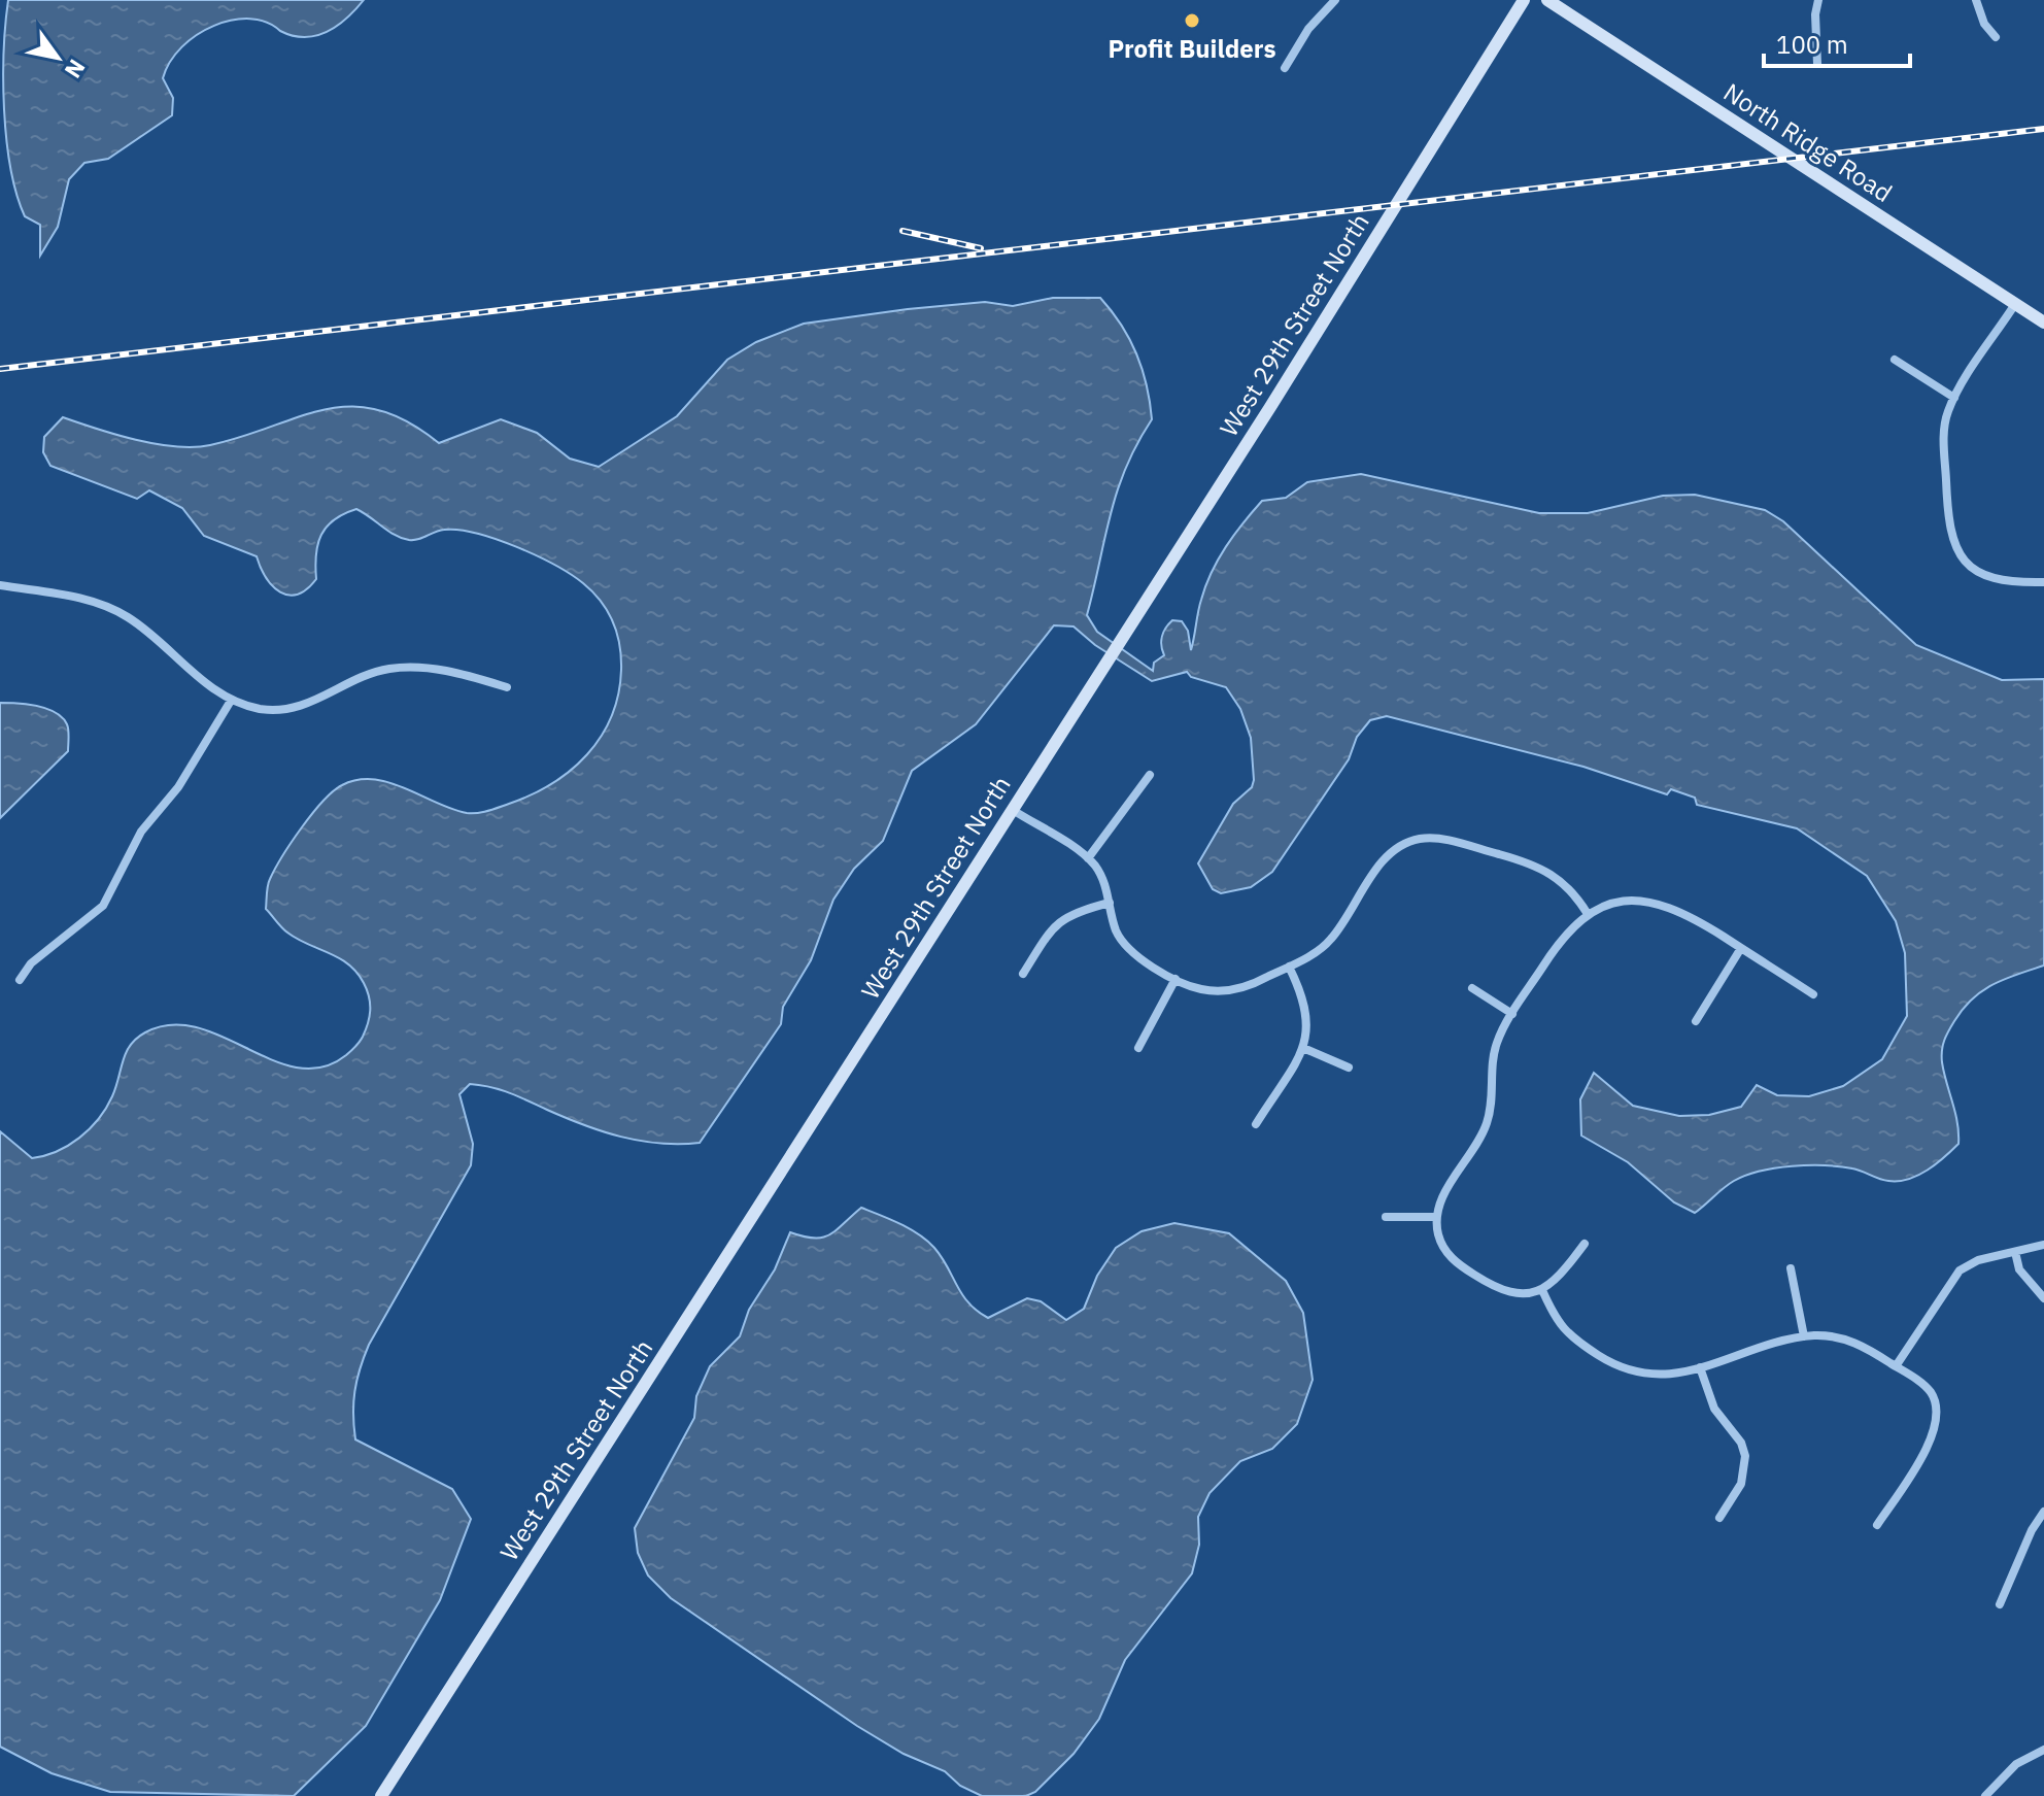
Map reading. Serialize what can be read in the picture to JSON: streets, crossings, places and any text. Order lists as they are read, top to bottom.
{
  "streets": {
    "main road": ["North Ridge Road", "West 29th Street North"]
  },
  "places": ["Profit Builders"],
  "scale_bar": "100 m",
  "north": "bottom right"
}
